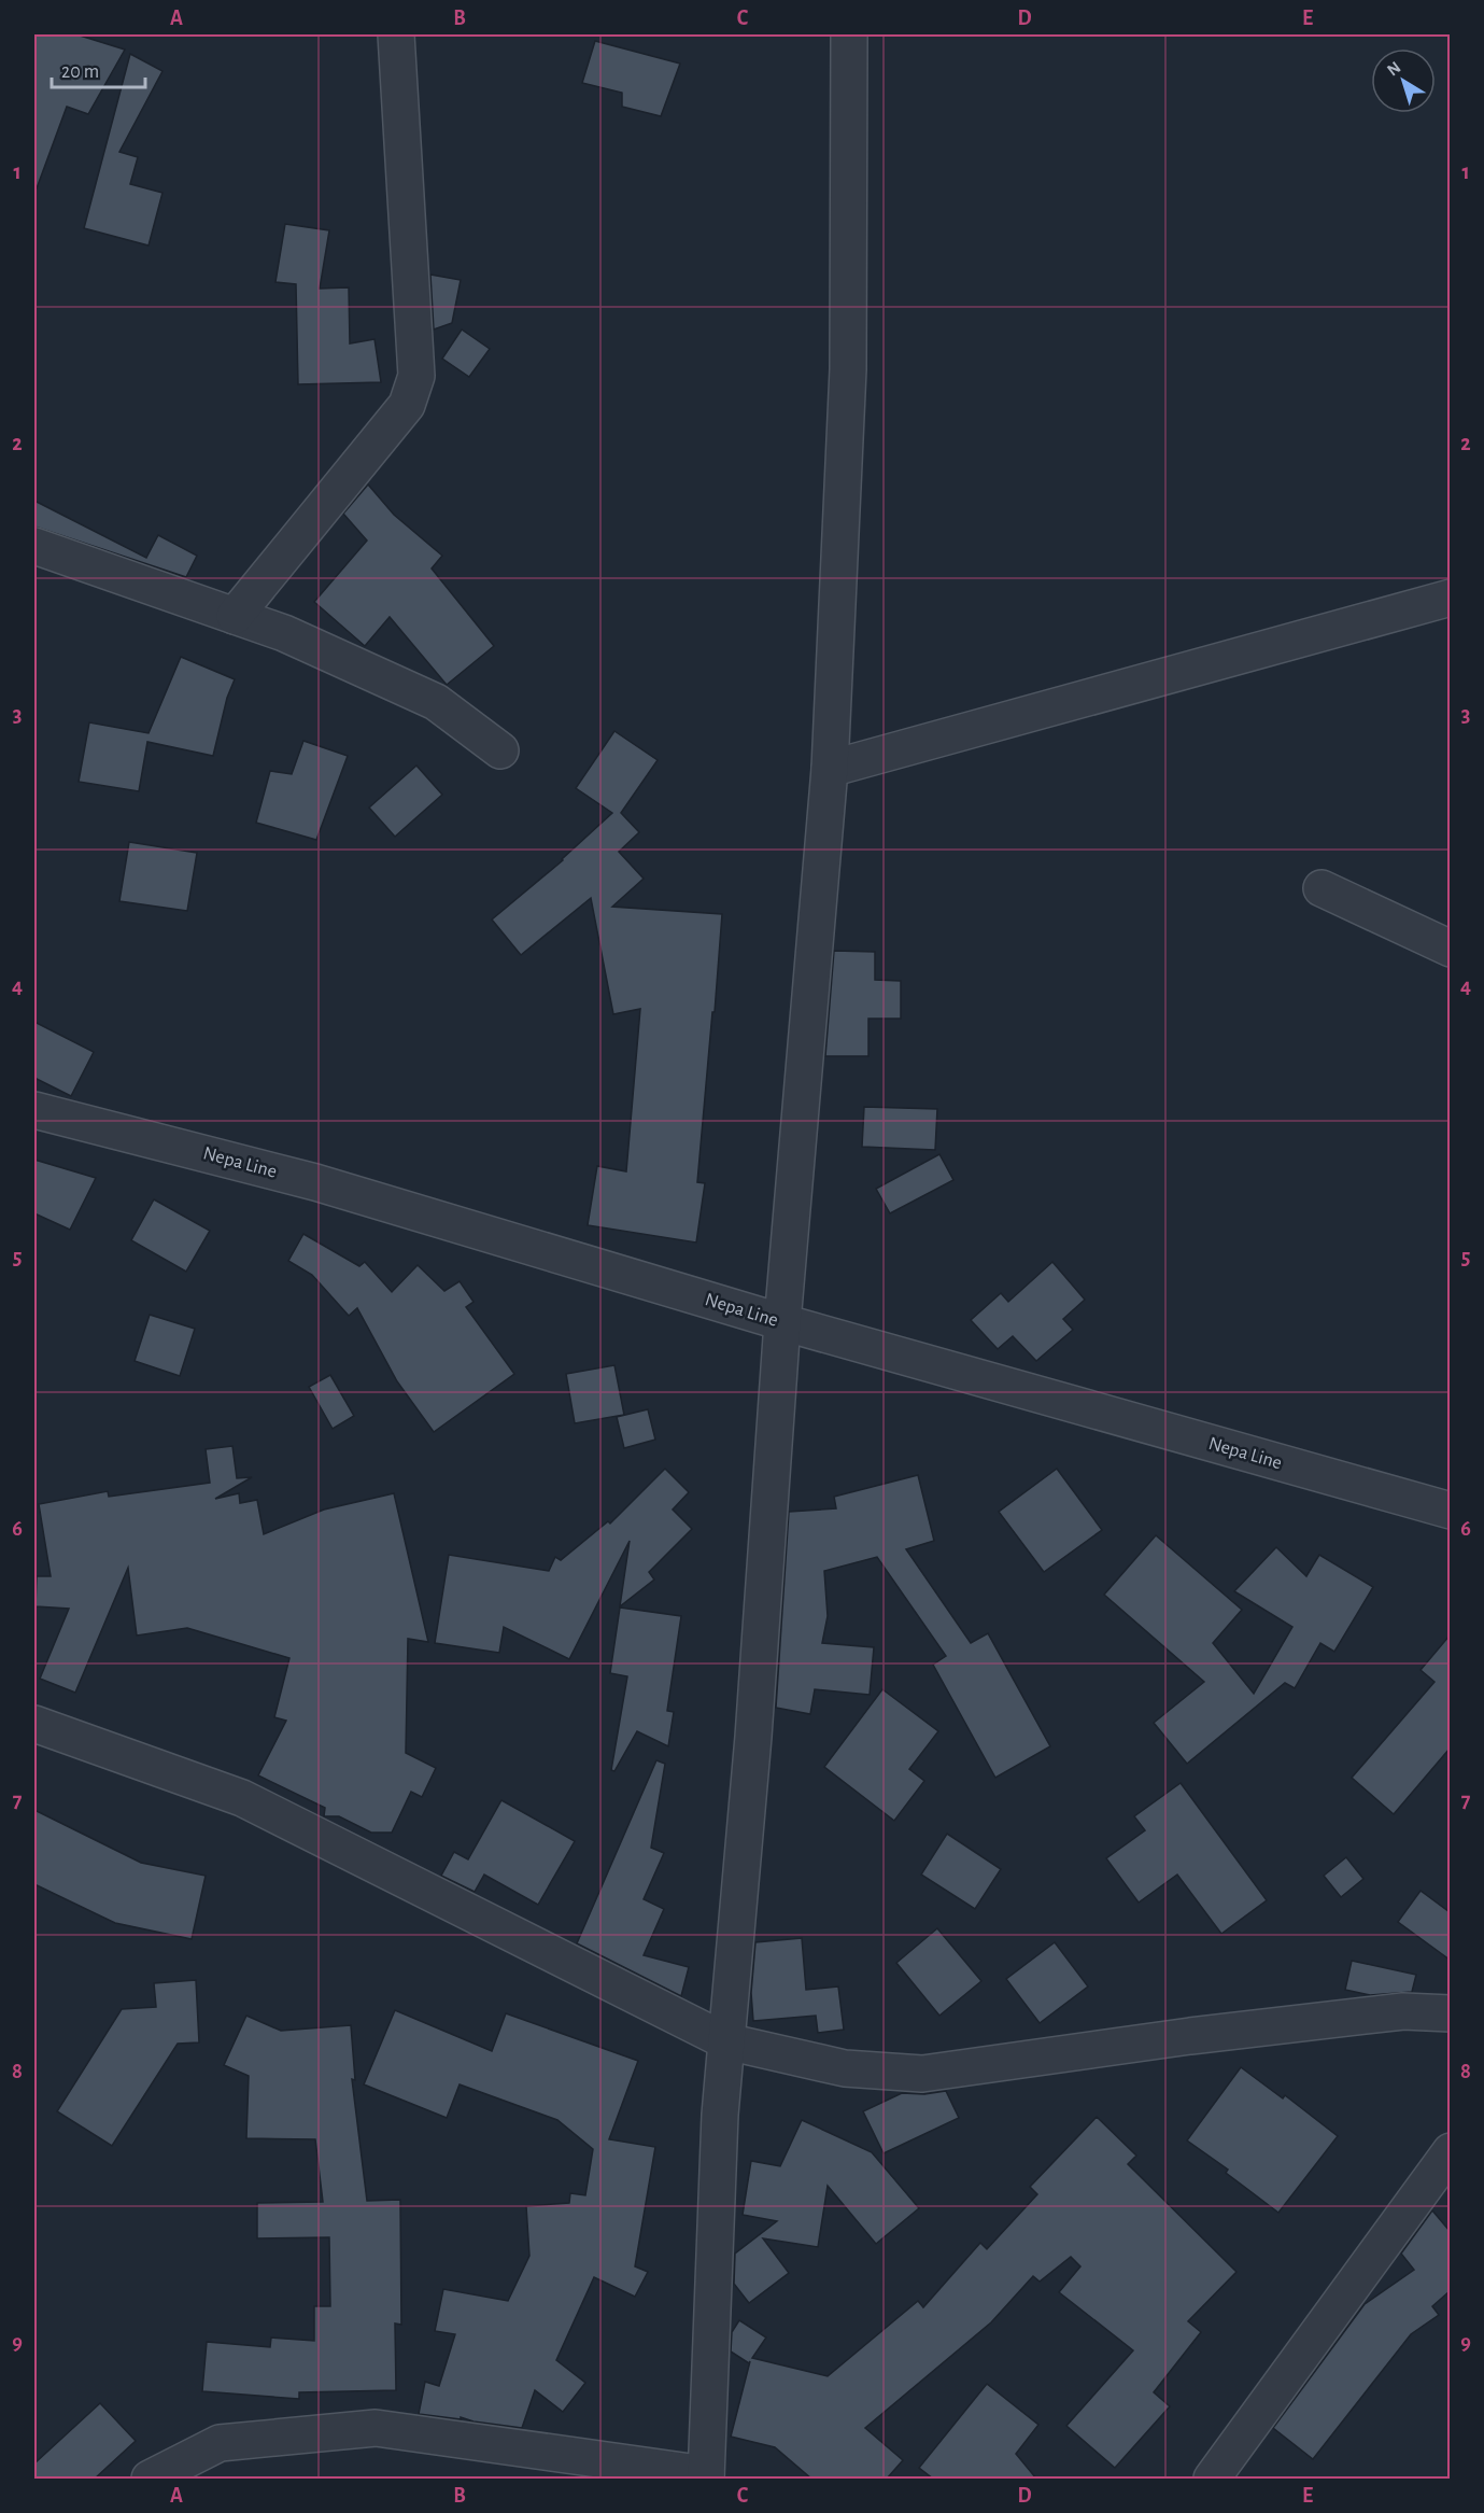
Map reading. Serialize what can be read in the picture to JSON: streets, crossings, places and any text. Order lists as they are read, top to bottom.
{
  "streets": {
    "street": ["Nepa Line"]
  },
  "scale_bar": "20 m",
  "north": "top left",
  "grid": {
    "columns": [
      "A",
      "B",
      "C",
      "D",
      "E"
    ],
    "rows": [
      "1",
      "2",
      "3",
      "4",
      "5",
      "6",
      "7",
      "8",
      "9"
    ]
  }
}
